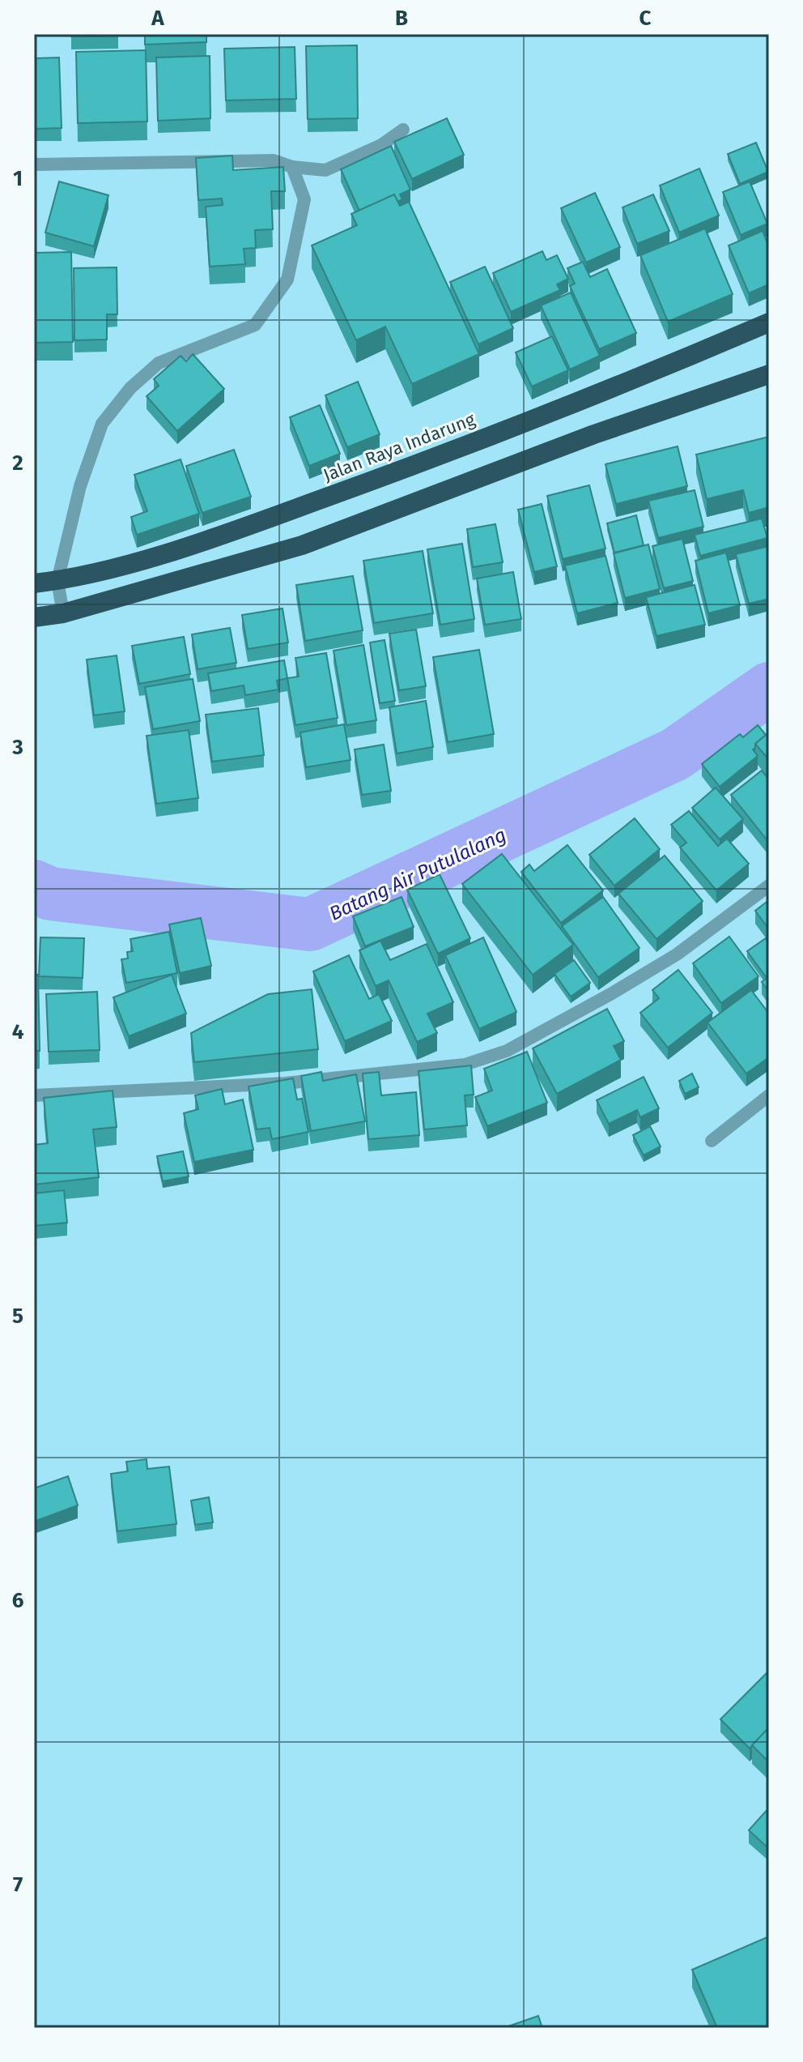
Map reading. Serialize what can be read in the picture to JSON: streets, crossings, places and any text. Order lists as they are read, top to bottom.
{
  "streets": {
    "highway": ["Jalan Raya Indarung"]
  },
  "water": ["Batang Air Putulalang"],
  "grid": {
    "columns": ["A", "B", "C"],
    "rows": [
      "1",
      "2",
      "3",
      "4",
      "5",
      "6",
      "7"
    ]
  }
}
